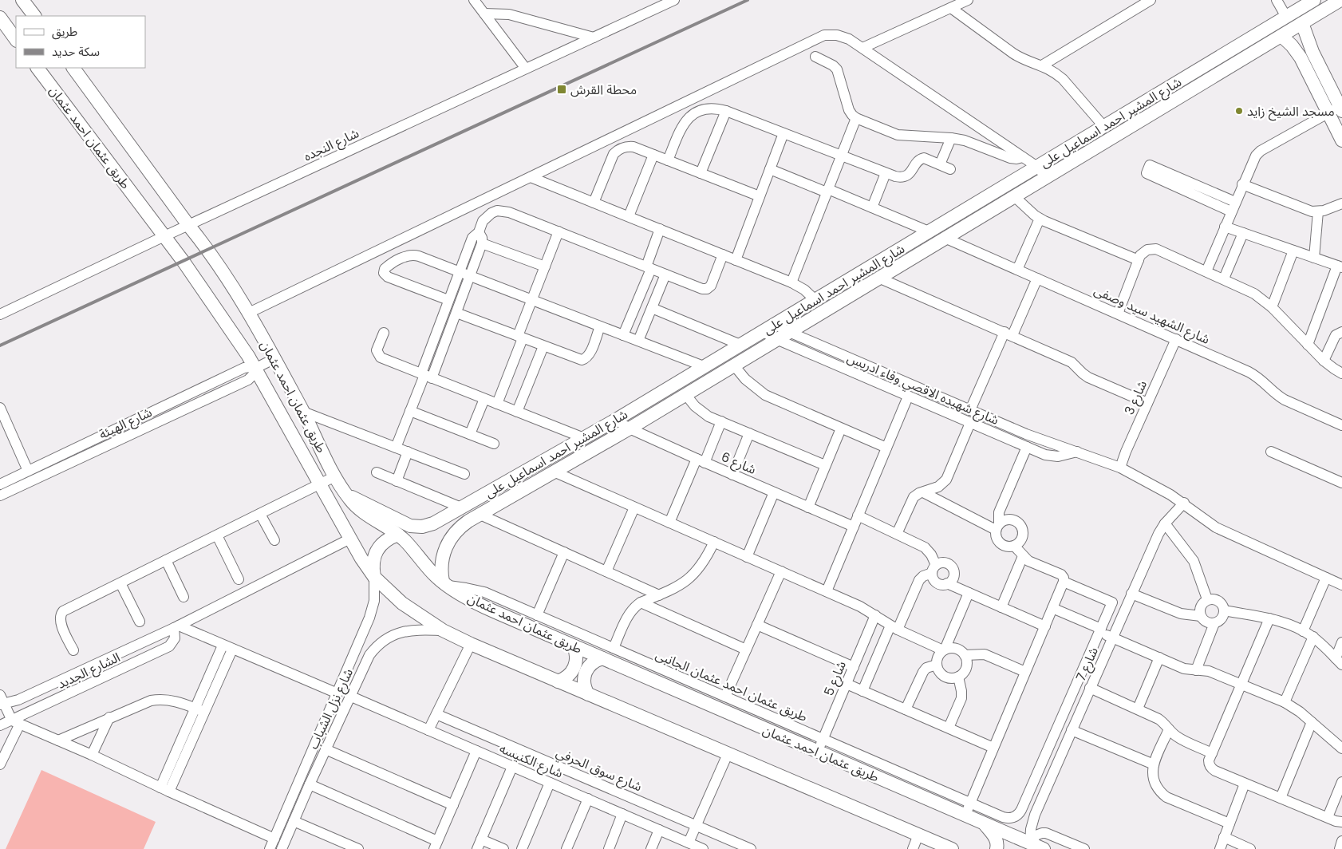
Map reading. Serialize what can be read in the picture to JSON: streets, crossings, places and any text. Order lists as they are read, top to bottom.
{
  "streets": {
    "main road": ["شارع المشير احمد اسماعيل على", "طريق عثمان احمد عثمان"],
    "street": [
      "شارع النجده",
      "شارع الشهيد سيد وصفى",
      "شارع شهيده الاقصي وفاء ادريس",
      "شارع 3",
      "شارع الهيئة",
      "شارع 6",
      "شارع 7",
      "الشارع الجديد",
      "شارع 5",
      "طريق عثمان احمد عثمان الجانبى",
      "شارع نزل الشباب",
      "شارع الكنيسه",
      "شارع سوق الحرفي"
    ]
  },
  "crossings": [
    ["شارع المشير احمد اسماعيل على", "طريق عثمان احمد عثمان"],
    ["شارع المشير احمد اسماعيل على", "شارع الشهيد سيد وصفى"],
    ["شارع المشير احمد اسماعيل على", "شارع شهيده الاقصي وفاء ادريس"],
    ["شارع المشير احمد اسماعيل على", "شارع 6"],
    ["شارع المشير احمد اسماعيل على", "طريق عثمان احمد عثمان الجانبى"],
    ["طريق عثمان احمد عثمان", "شارع النجده"],
    ["طريق عثمان احمد عثمان", "شارع الهيئة"],
    ["طريق عثمان احمد عثمان", "شارع 7"],
    ["طريق عثمان احمد عثمان", "الشارع الجديد"],
    ["طريق عثمان احمد عثمان", "شارع 5"],
    ["طريق عثمان احمد عثمان", "طريق عثمان احمد عثمان الجانبى"],
    ["طريق عثمان احمد عثمان", "شارع نزل الشباب"],
    ["شارع الشهيد سيد وصفى", "شارع 3"],
    ["شارع شهيده الاقصي وفاء ادريس", "شارع 3"],
    ["شارع شهيده الاقصي وفاء ادريس", "شارع 7"],
    ["شارع 7", "طريق عثمان احمد عثمان الجانبى"],
    ["شارع 5", "طريق عثمان احمد عثمان الجانبى"],
    ["شارع نزل الشباب", "شارع الكنيسه"]
  ],
  "places": {
    "transit": ["محطة القرش"],
    "other": ["مسجد الشيخ زايد"]
  },
  "legend": ["طريق", "سكة حديد"]
}
